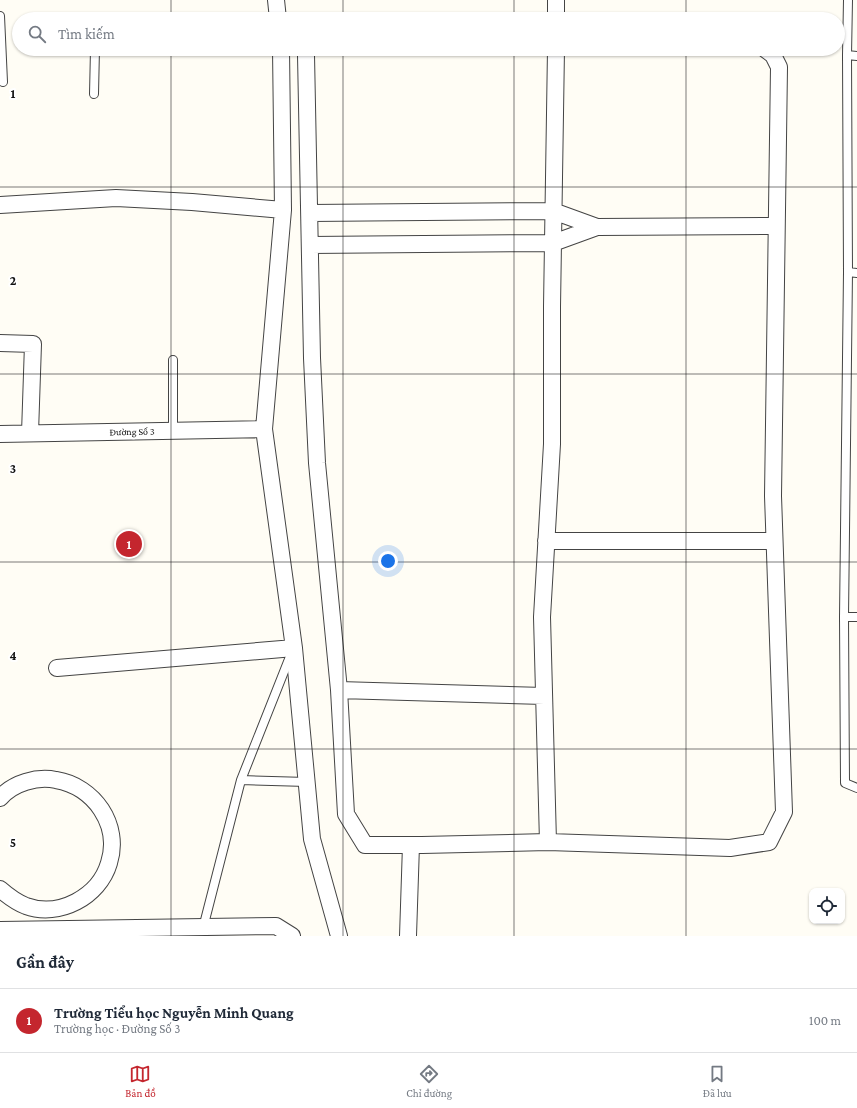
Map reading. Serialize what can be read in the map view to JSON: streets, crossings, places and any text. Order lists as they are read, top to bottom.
{
  "streets": {
    "street": ["Đường Số 3"]
  },
  "page": {
    "search": "Tìm kiếm",
    "pins": "1",
    "heading": "Gần đây",
    "list": [
      {
        "mark": "1",
        "name": "Trường Tiểu học Nguyễn Minh Quang",
        "note": "Trường học · Đường Số 3",
        "value": "100 m"
      }
    ],
    "nav": ["Bản đồ", "Chỉ đường", "Đã lưu"]
  },
  "grid": {
    "rows": [
      "1",
      "2",
      "3",
      "4",
      "5"
    ]
  }
}
